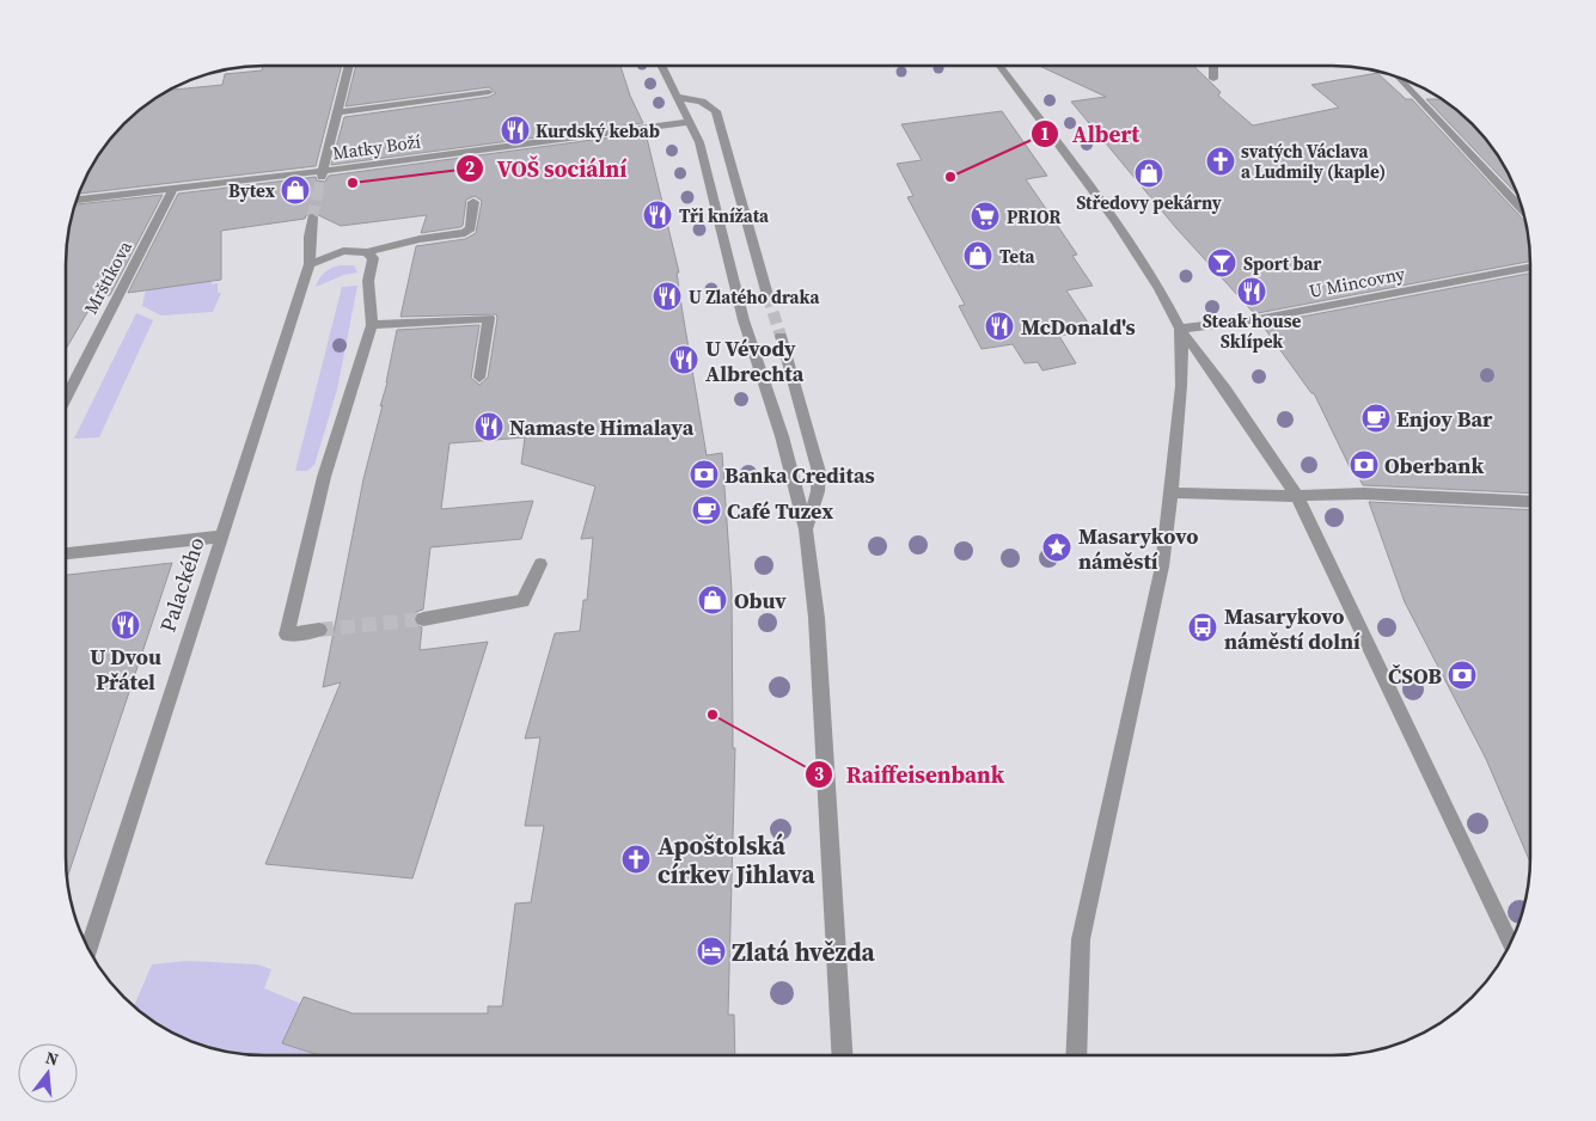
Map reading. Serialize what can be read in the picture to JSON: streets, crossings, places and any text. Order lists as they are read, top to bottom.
{
  "streets": {
    "street": [
      "Matky Boží",
      "Mrštíkova",
      "U Mincovny",
      "Palackého"
    ]
  },
  "crossings": [
    ["Matky Boží", "Mrštíkova"]
  ],
  "places": {
    "restaurant": [
      "Kurdský kebab",
      "Tři knížata",
      "Steak house Sklípek",
      "U Zlatého draka",
      "McDonald's",
      "U Vévody Albrechta",
      "Namaste Himalaya",
      "U Dvou Přátel"
    ],
    "church": ["svatých Václava a Ludmily (kaple)", "Apoštolská církev Jihlava"],
    "shop": [
      "Středovy pekárny",
      "Bytex",
      "Teta",
      "Obuv"
    ],
    "other": ["Albert", "VOŠ sociální", "Raiffeisenbank"],
    "supermarket": ["PRIOR"],
    "bar": ["Sport bar"],
    "cafe": ["Enjoy Bar", "Café Tuzex"],
    "bank": ["Oberbank", "Banka Creditas", "ČSOB"],
    "place": ["Masarykovo náměstí"],
    "bus stop": ["Masarykovo náměstí dolní"],
    "hotel": ["Zlatá hvězda"]
  },
  "north": "top"
}
